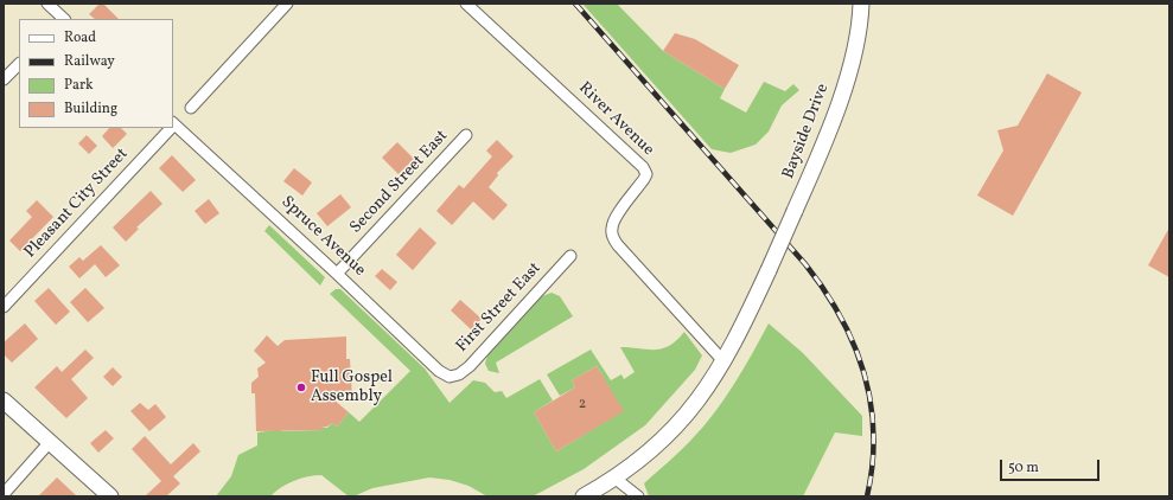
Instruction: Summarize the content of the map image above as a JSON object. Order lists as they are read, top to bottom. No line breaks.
{"streets":{"main road":["Bayside Drive"],"street":["River Avenue","Second Street East","Pleasant City Street","Spruce Avenue","First Street East"]},"crossings":[["River Avenue","Bayside Drive"],["Second Street East","Spruce Avenue"],["Spruce Avenue","First Street East"]],"places":["Full Gospel Assembly"],"house_numbers":["2"],"legend":["Road","Railway","Park","Building"],"scale_bar":"50 m"}
